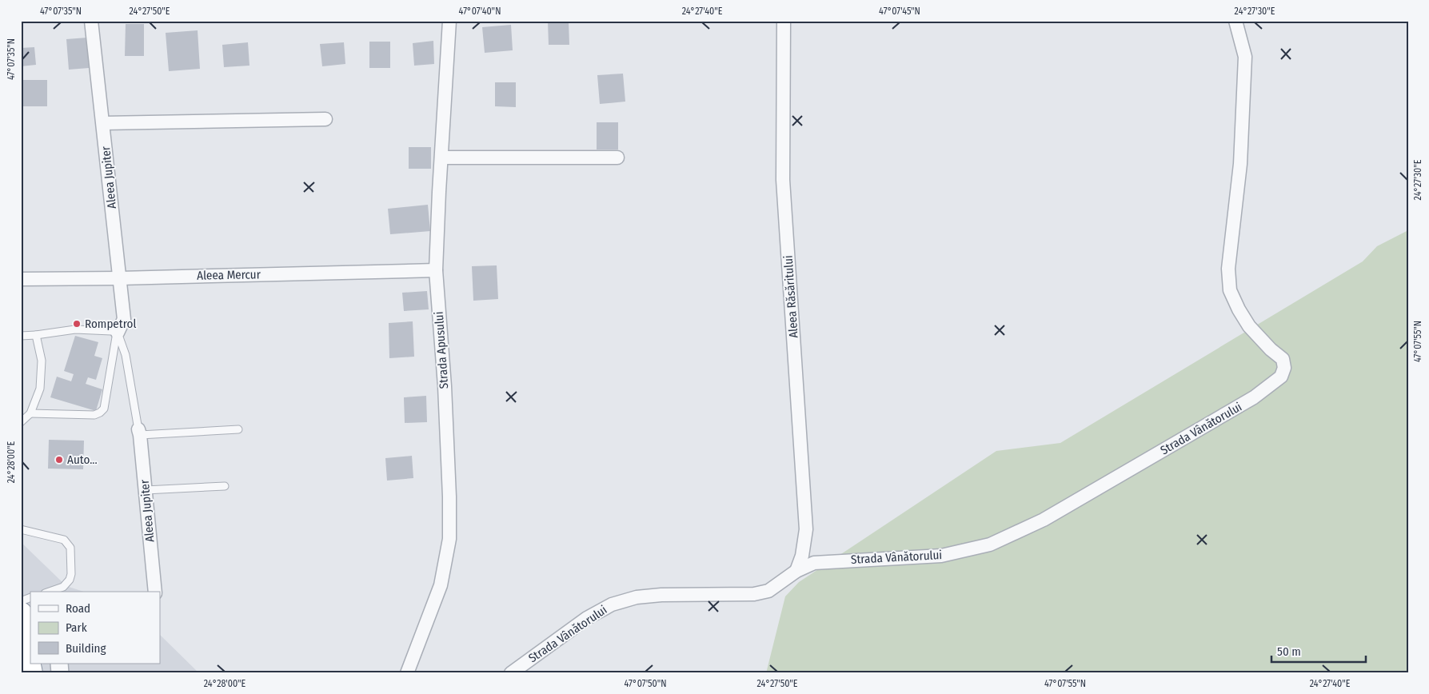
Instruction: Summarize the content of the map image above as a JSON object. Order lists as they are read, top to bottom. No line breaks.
{"streets":{"street":["Aleea Jupiter","Aleea Mercur","Aleea Răsăritului","Strada Apusului","Strada Vânătorului"]},"crossings":[["Aleea Jupiter","Aleea Mercur"],["Aleea Mercur","Strada Apusului"],["Aleea Răsăritului","Strada Vânătorului"]],"places":["Rompetrol","Auto..."],"legend":["Road","Park","Building"],"scale_bar":"50 m","coordinates":["47°07'35\"N","24°27'50\"E","47°07'40\"N","24°27'40\"E","47°07'45\"N","24°27'30\"E","47°07'55\"N","24°28'00\"E","47°07'50\"N"]}
